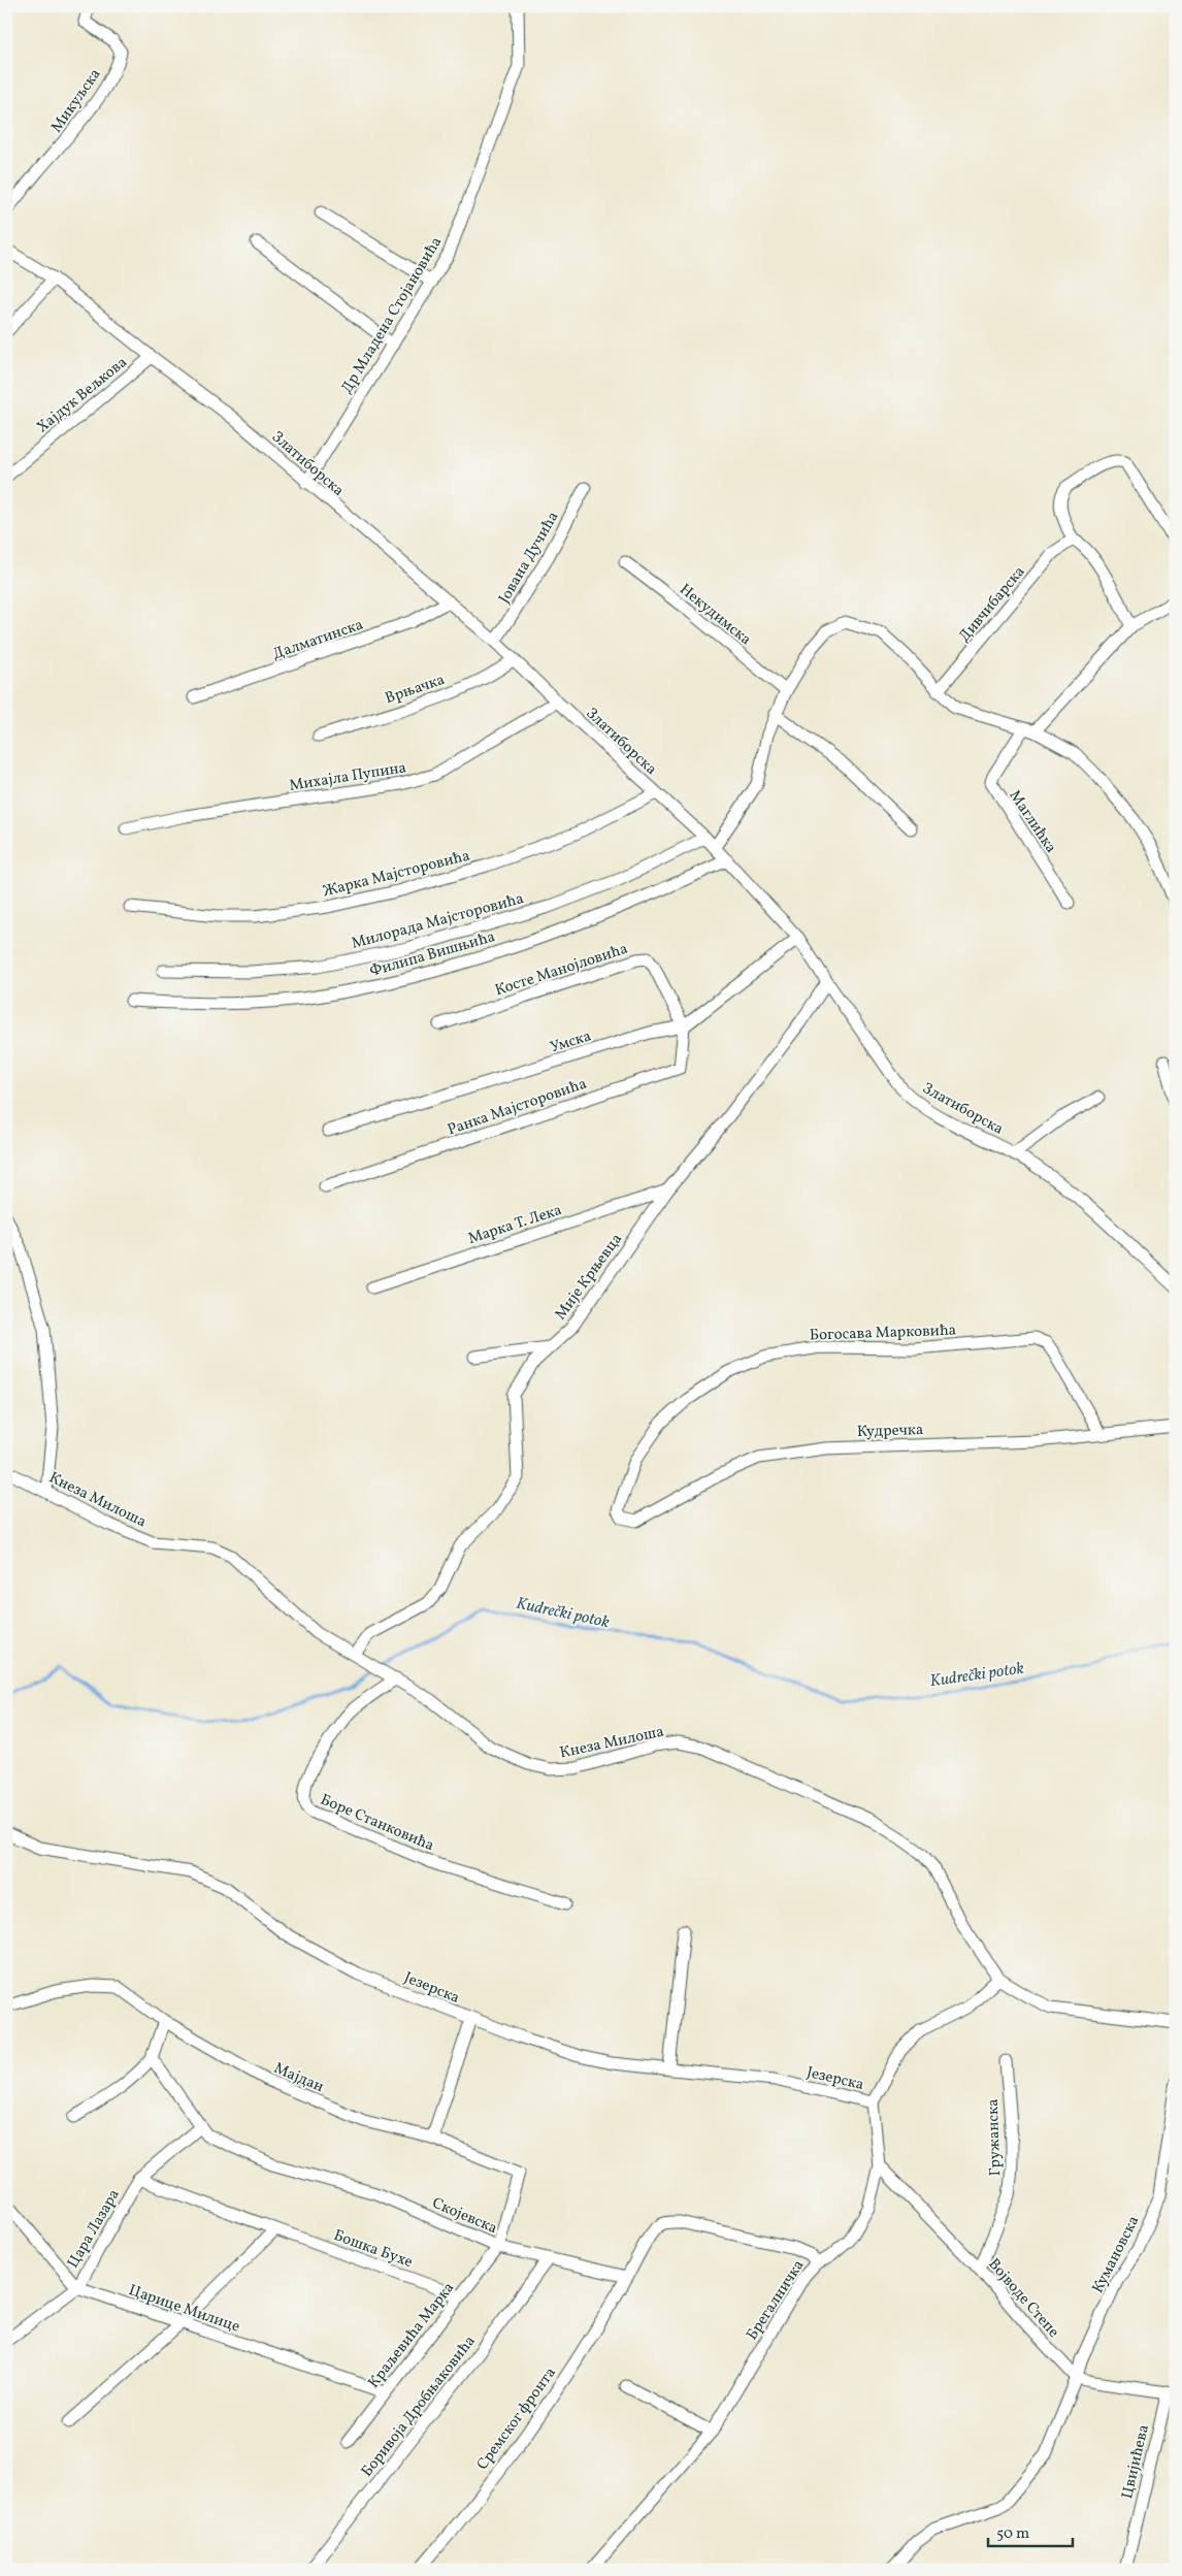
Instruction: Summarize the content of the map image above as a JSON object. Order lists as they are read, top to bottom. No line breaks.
{"streets":{"street":["Микуљска","Др Младена Стојановића","Хајдук Вељкова","Златиборска","Јована Дучића","Дивчибарска","Некудимска","Далматинска","Врњачка","Михајла Пупина","Маглићка","Жарка Мајсторовића","Милорада Мајсторовића","Филипа Вишњића","Косте Манојловића","Умска","Ранка Мајсторовића","Марка Т. Лека","Мије Крњевца","Богосава Марковића","Кудречка","Кнеза Милоша","Боре Станковића","Језерска","Мајдан","Гружанска","Скојевска","Цара Лазара","Бошка Бухе","Кумановска","Војводе Степе","Брегалничка","Царице Милице","Краљевића Марка","Боривоја Дробњаковића","Сремског фронта","Цвијићева"]},"crossings":[["Др Младена Стојановића","Златиборска"],["Хајдук Вељкова","Златиборска"],["Златиборска","Јована Дучића"],["Златиборска","Далматинска"],["Златиборска","Врњачка"],["Златиборска","Михајла Пупина"],["Златиборска","Жарка Мајсторовића"],["Златиборска","Милорада Мајсторовића"],["Златиборска","Филипа Вишњића"],["Златиборска","Умска"],["Златиборска","Мије Крњевца"],["Косте Манојловића","Умска"],["Косте Манојловића","Ранка Мајсторовића"],["Умска","Ранка Мајсторовића"],["Марка Т. Лека","Мије Крњевца"],["Мије Крњевца","Кнеза Милоша"],["Богосава Марковића","Кудречка"],["Кнеза Милоша","Боре Станковића"],["Језерска","Брегалничка"],["Мајдан","Скојевска"],["Мајдан","Краљевића Марка"],["Гружанска","Војводе Степе"],["Скојевска","Цара Лазара"],["Скојевска","Краљевића Марка"],["Скојевска","Боривоја Дробњаковића"],["Скојевска","Сремског фронта"],["Цара Лазара","Бошка Бухе"],["Цара Лазара","Царице Милице"],["Бошка Бухе","Краљевића Марка"],["Кумановска","Војводе Степе"],["Војводе Степе","Брегалничка"],["Царице Милице","Краљевића Марка"]],"water":["Kudrečki potok"],"scale_bar":"50 m"}
